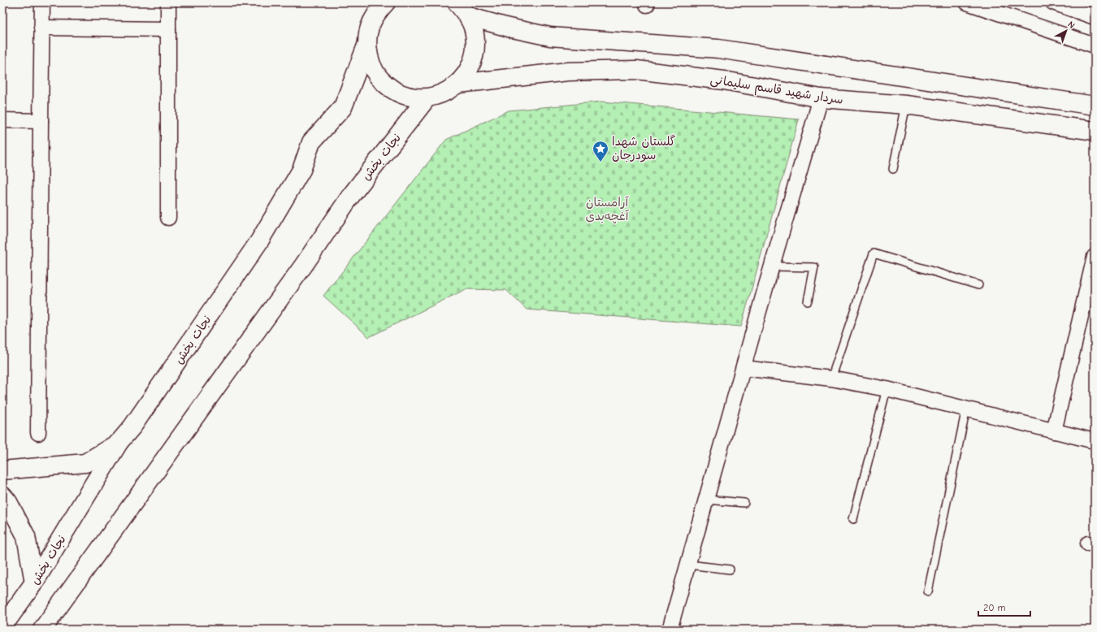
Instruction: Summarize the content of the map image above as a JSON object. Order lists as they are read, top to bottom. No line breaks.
{"streets":{"main road":["سردار شهید قاسم سلیمانی","نجات بخش"]},"parks":["آرامستان آغچه‌بدی"],"places":{"place":["گلستان شهدا سودرجان"]},"scale_bar":"20 m","north":"top right"}
